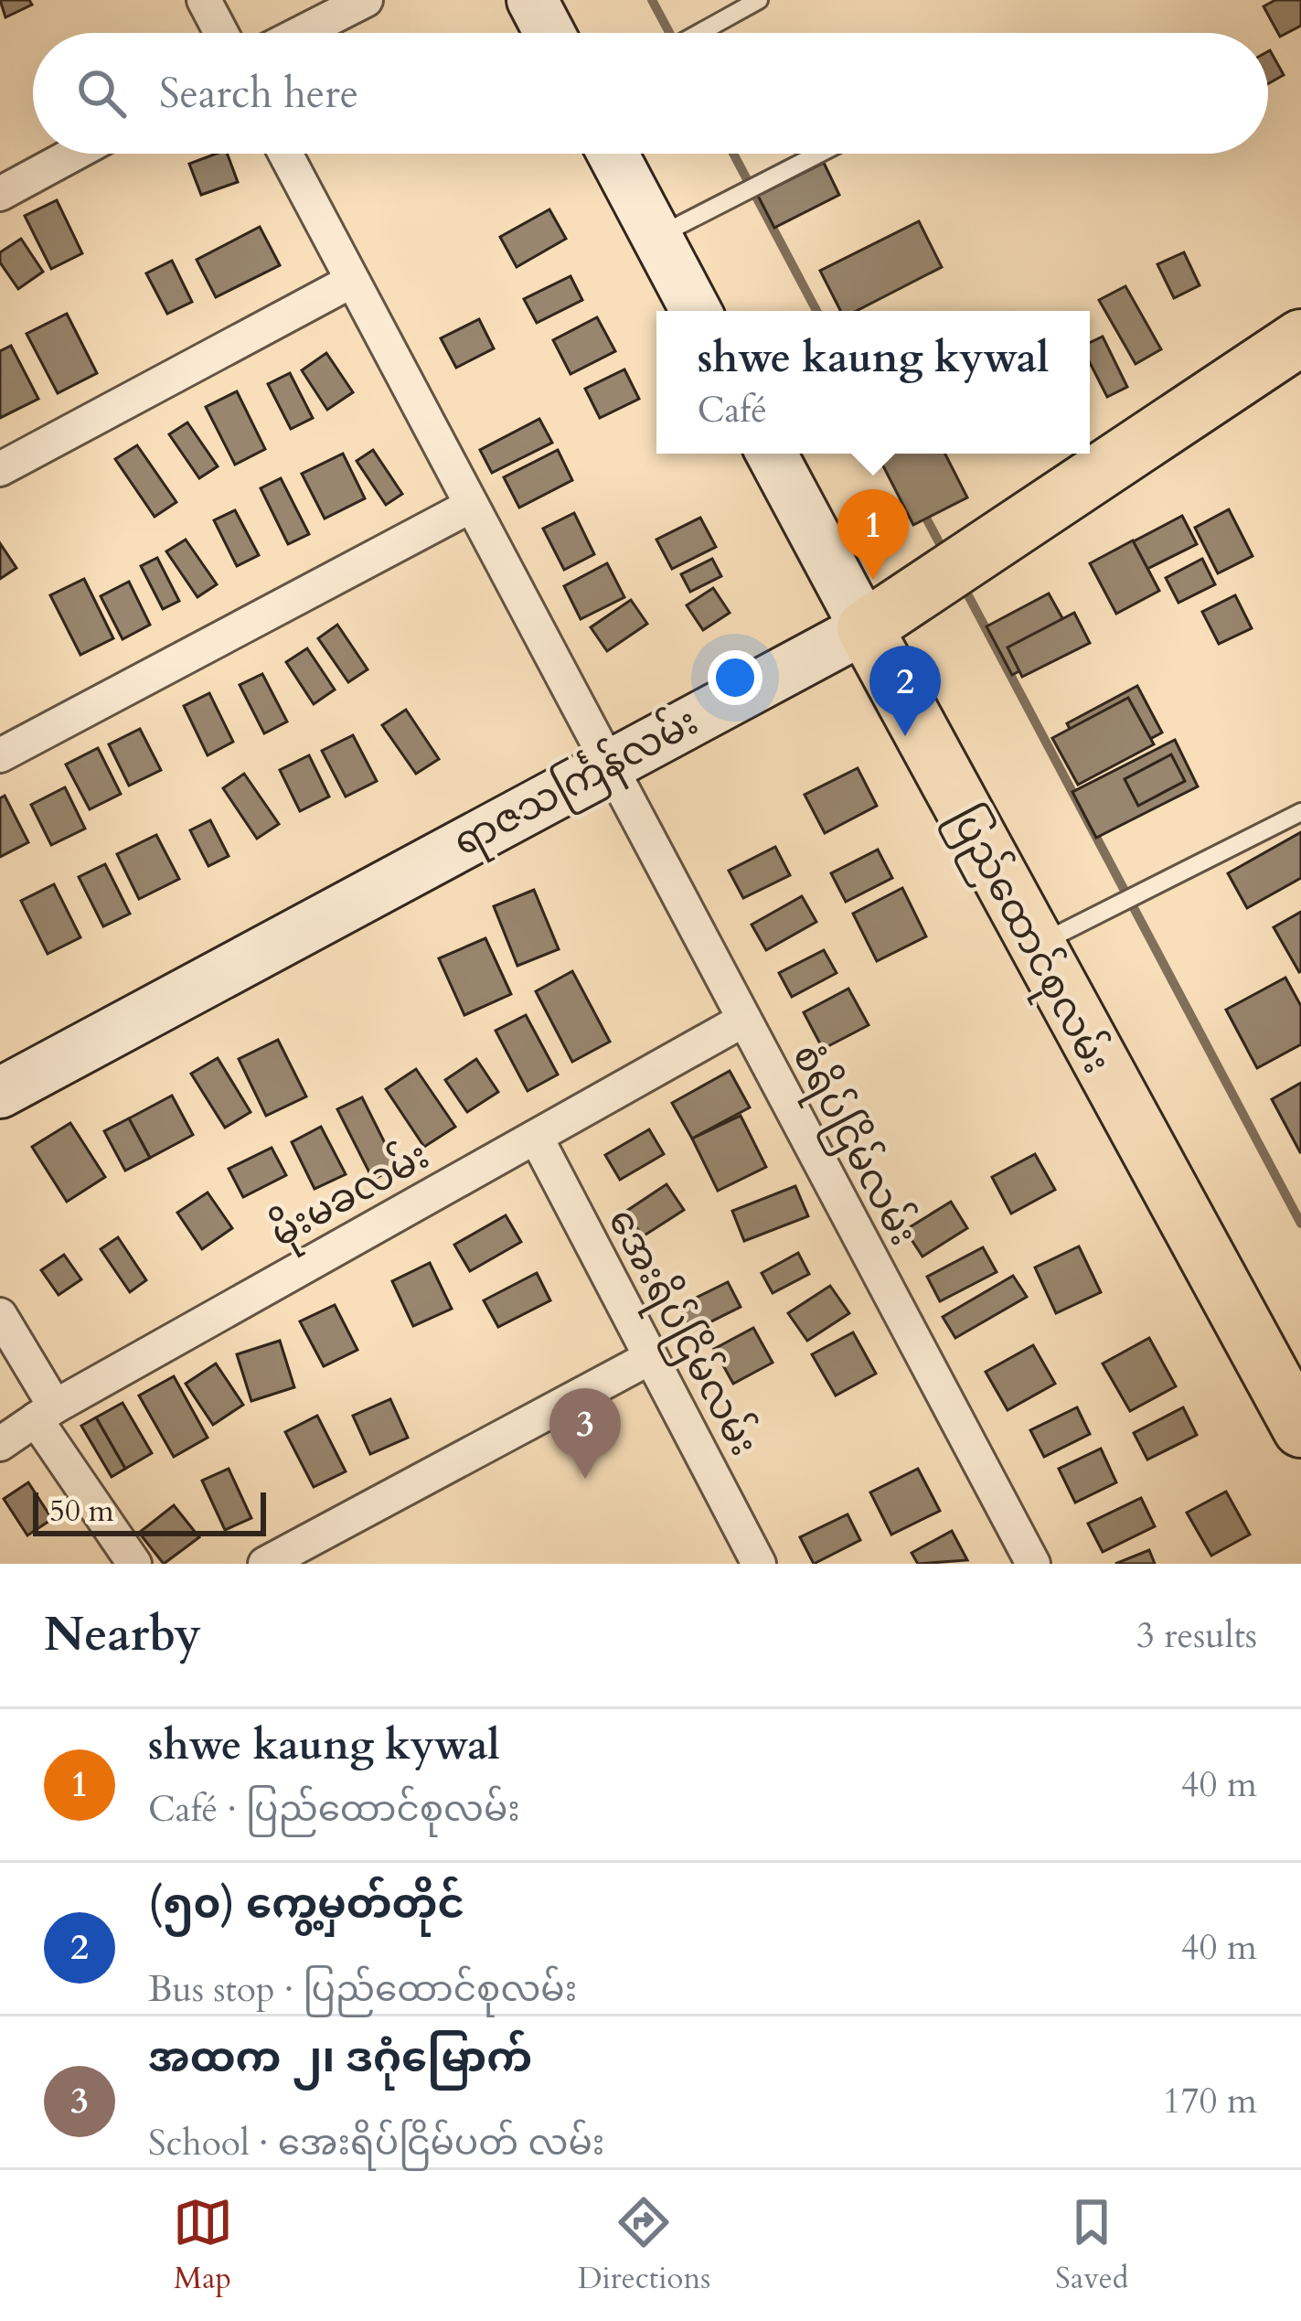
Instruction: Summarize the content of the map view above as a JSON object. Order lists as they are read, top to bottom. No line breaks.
{"streets":{"main road":["ရာဇသင်္ကြန်လမ်း","ပြည်ထောင်စုလမ်း"],"street":["စံရိပ်ငြိမ်လမ်း","မိုးမခလမ်း","အေးရိပ်ငြိမ်လမ်း"]},"crossings":[["ရာဇသင်္ကြန်လမ်း","ပြည်ထောင်စုလမ်း"],["ရာဇသင်္ကြန်လမ်း","စံရိပ်ငြိမ်လမ်း"],["စံရိပ်ငြိမ်လမ်း","မိုးမခလမ်း"],["မိုးမခလမ်း","အေးရိပ်ငြိမ်လမ်း"]],"scale_bar":"50 m","page":{"search":"Search here","popup":["shwe kaung kywal","Café"],"pins":["1","2","3"],"scale":"50 m","heading":["Nearby","3 results"],"list":[{"mark":"1","name":"shwe kaung kywal","note":"Café · ပြည်ထောင်စုလမ်း","value":"40 m"},{"mark":"2","name":"(၅၀) ကွေ့မှတ်တိုင်","note":"Bus stop · ပြည်ထောင်စုလမ်း","value":"40 m"},{"mark":"3","name":"အထက ၂၊ ဒဂုံမြောက်","note":"School · အေးရိပ်ငြိမ်ပတ် လမ်း","value":"170 m"}],"nav":["Map","Directions","Saved"]}}
